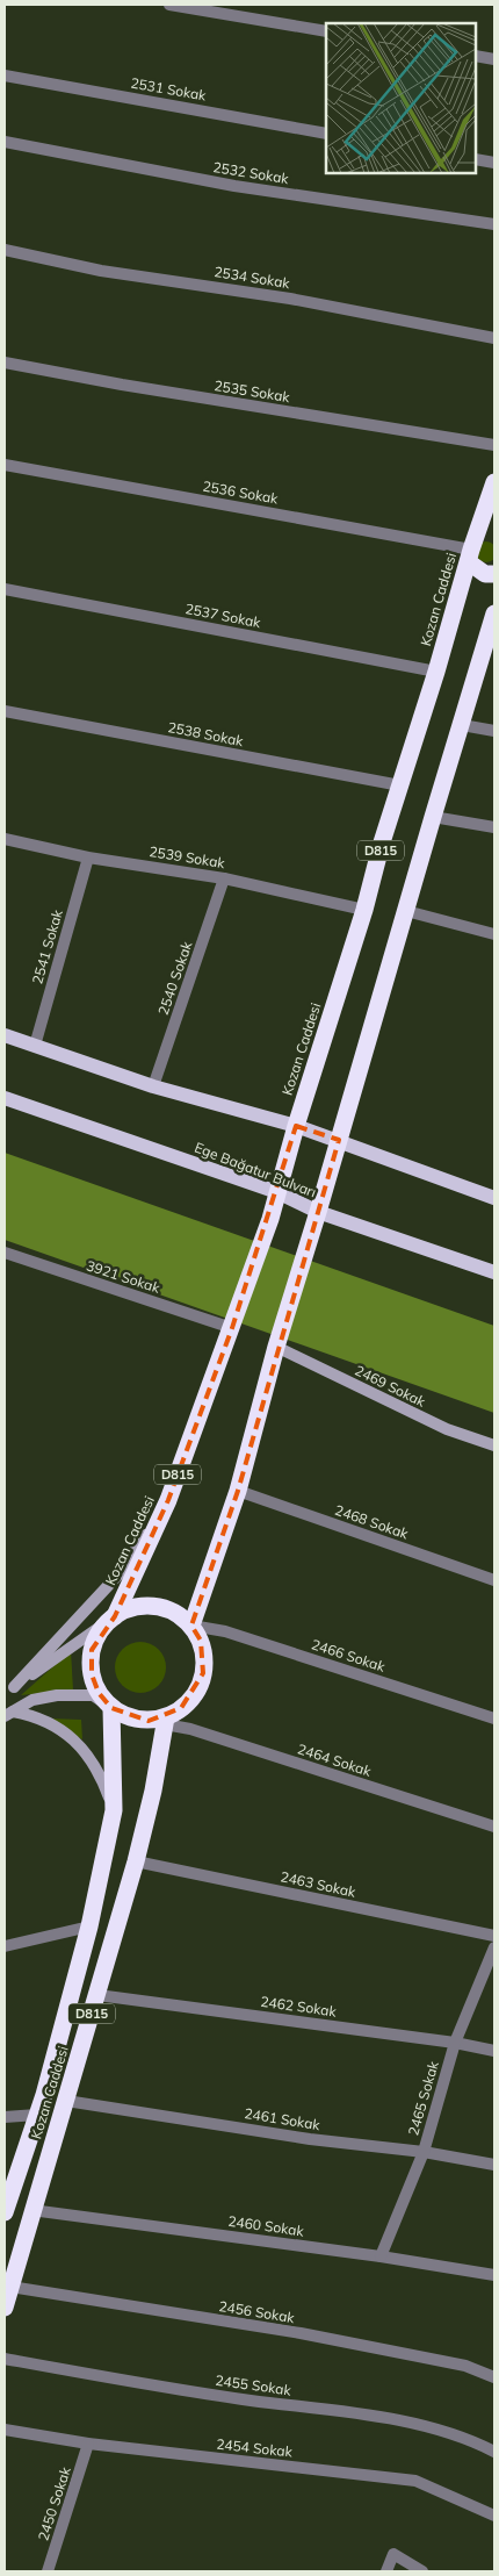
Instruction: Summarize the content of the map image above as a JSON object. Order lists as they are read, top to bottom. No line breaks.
{"streets":{"highway":["Kozan Caddesi","D815"],"main road":["Ege Bağatur Bulvarı","2469 Sokak"],"street":["2531 Sokak","2532 Sokak","2534 Sokak","2535 Sokak","2536 Sokak","2537 Sokak","2538 Sokak","2539 Sokak","2541 Sokak","2540 Sokak","3921 Sokak","2468 Sokak","2466 Sokak","2464 Sokak","2463 Sokak","2462 Sokak","2465 Sokak","2461 Sokak","2460 Sokak","2456 Sokak","2455 Sokak","2454 Sokak","2450 Sokak"]},"crossings":[["2536 Sokak","Kozan Caddesi"],["Kozan Caddesi","2537 Sokak"],["Kozan Caddesi","2538 Sokak"],["Kozan Caddesi","D815"],["Kozan Caddesi","2539 Sokak"],["Kozan Caddesi","Ege Bağatur Bulvarı"],["Kozan Caddesi","3921 Sokak"],["Kozan Caddesi","2466 Sokak"],["Kozan Caddesi","2464 Sokak"],["Kozan Caddesi","2463 Sokak"],["Kozan Caddesi","2462 Sokak"],["Kozan Caddesi","2461 Sokak"],["Kozan Caddesi","2460 Sokak"],["Kozan Caddesi","2456 Sokak"],["D815","Ege Bağatur Bulvarı"],["D815","2469 Sokak"],["D815","2468 Sokak"],["D815","2466 Sokak"],["D815","2464 Sokak"],["2539 Sokak","2541 Sokak"],["2539 Sokak","2540 Sokak"],["2466 Sokak","2464 Sokak"],["2462 Sokak","2465 Sokak"],["2465 Sokak","2461 Sokak"],["2465 Sokak","2460 Sokak"],["2454 Sokak","2450 Sokak"]]}
